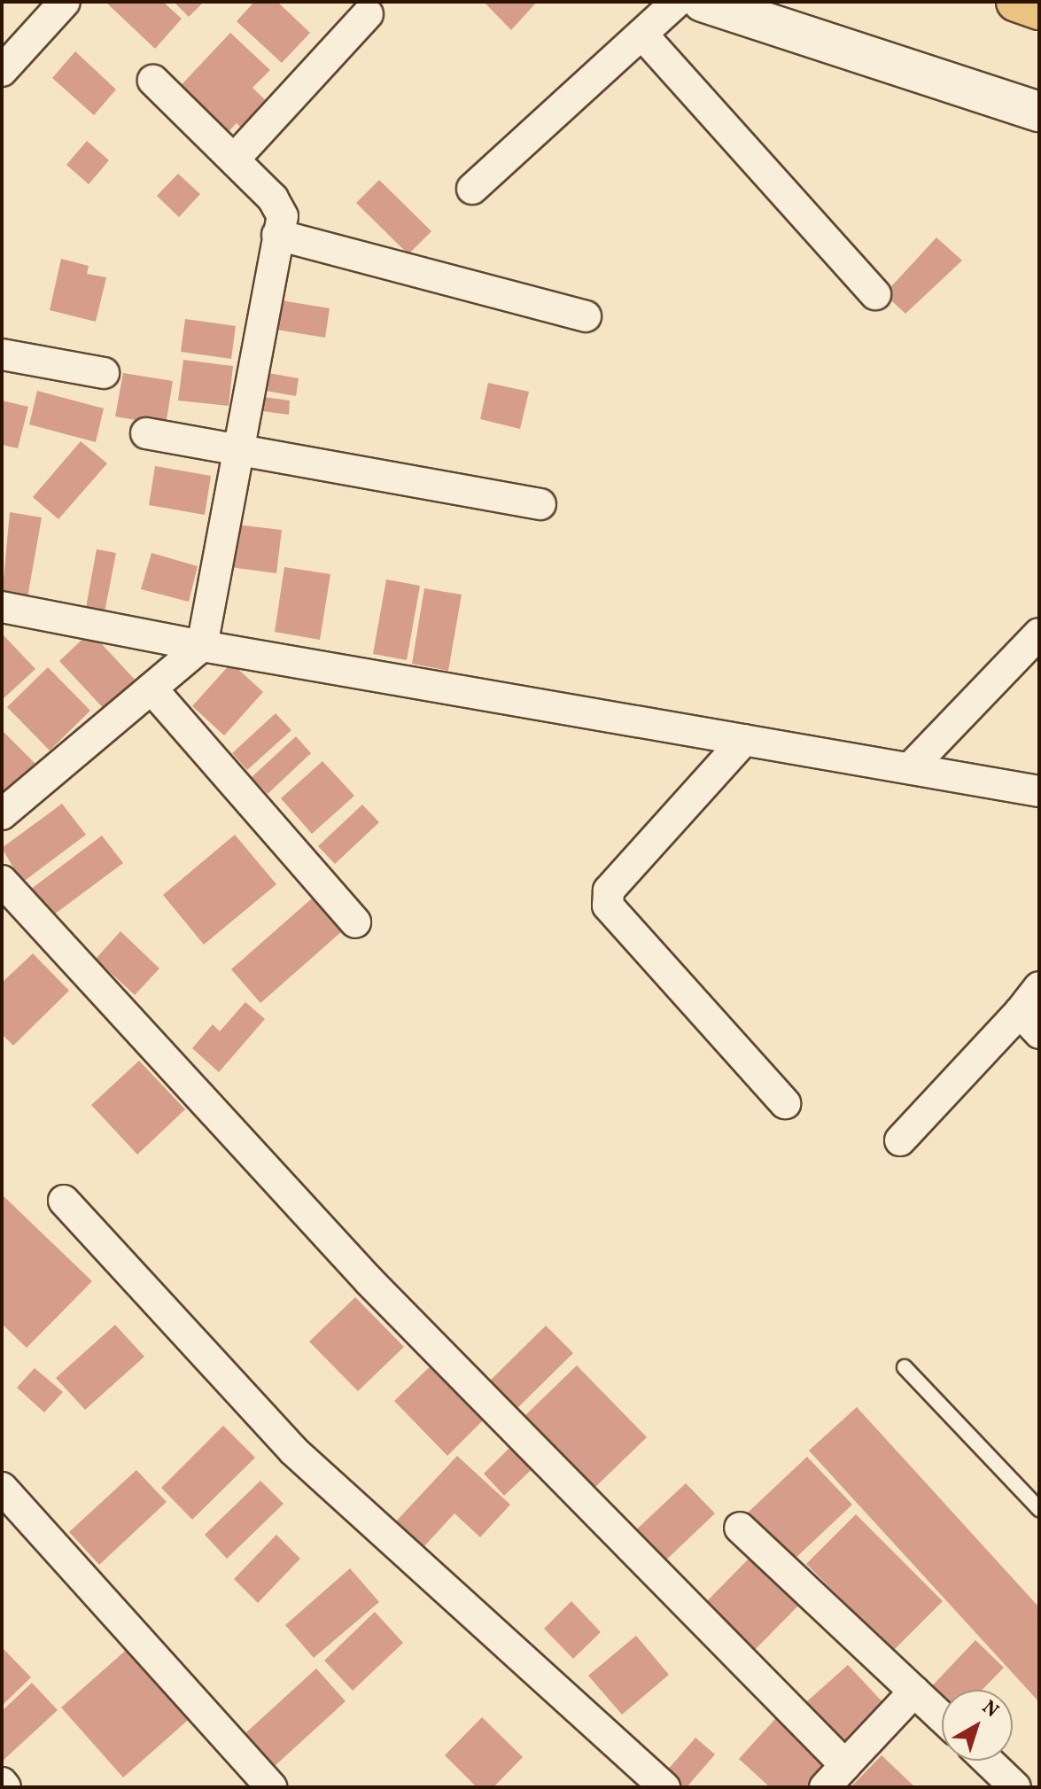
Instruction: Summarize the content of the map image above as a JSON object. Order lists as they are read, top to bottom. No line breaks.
{"north":"top right"}
